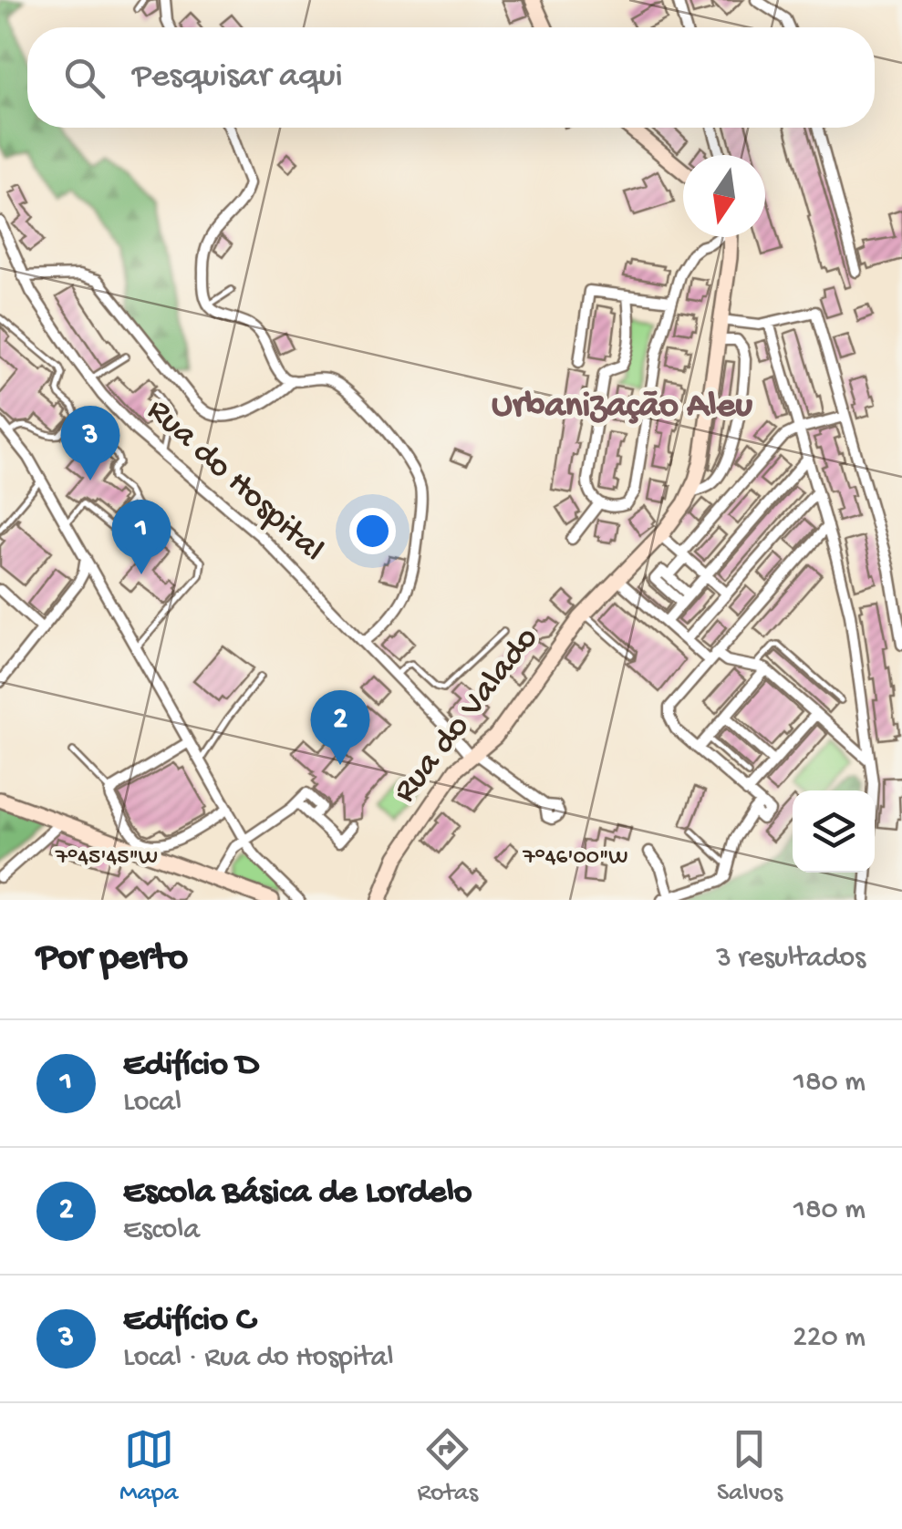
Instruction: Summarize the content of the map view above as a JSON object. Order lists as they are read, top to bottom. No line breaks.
{"streets":{"street":["Rua do Hospital","Rua do Valado"]},"crossings":[["Rua do Hospital","Rua do Valado"]],"districts":["Urbanização Aleu"],"north":"bottom","page":{"search":"Pesquisar aqui","pins":["3","1","2"],"heading":["Por perto","3 resultados"],"list":[{"mark":"1","name":"Edifício D","note":"Local","value":"180 m"},{"mark":"2","name":"Escola Básica de Lordelo","note":"Escola","value":"180 m"},{"mark":"3","name":"Edifício C","note":"Local · Rua do Hospital","value":"220 m"}],"nav":["Mapa","Rotas","Salvos"]},"coordinates":["7°45'45\"W","7°46'00\"W"]}
